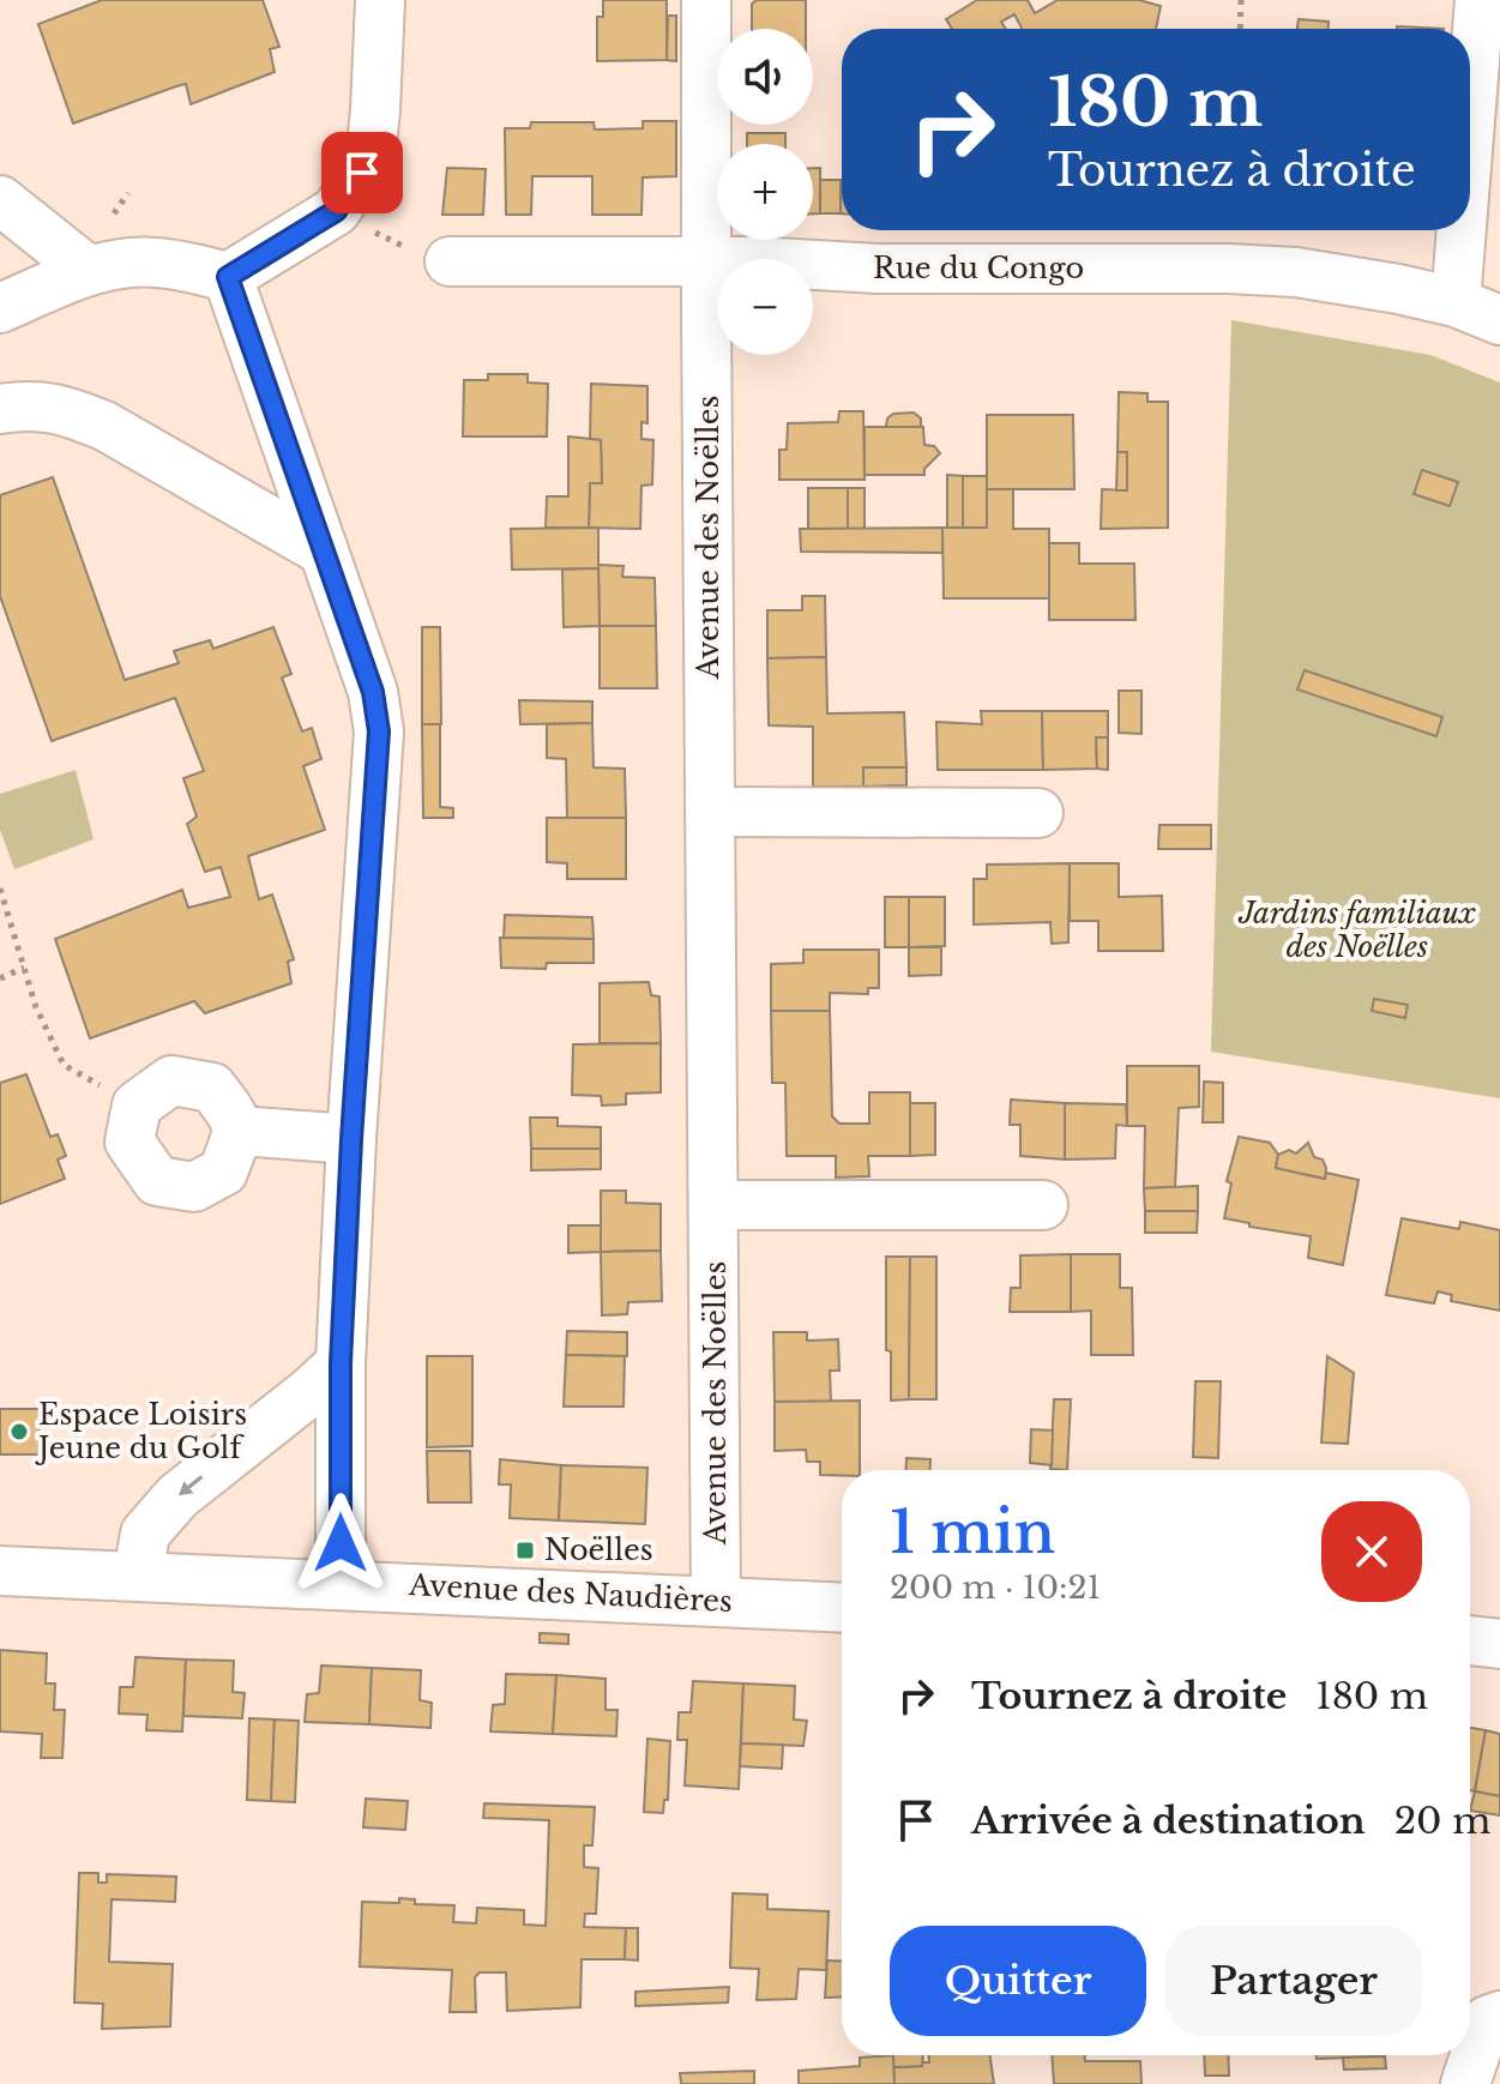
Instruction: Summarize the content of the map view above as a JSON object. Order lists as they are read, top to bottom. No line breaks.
{"streets":{"street":["Rue du Congo","Avenue des Noëlles","Avenue des Naudières"]},"crossings":[["Rue du Congo","Avenue des Noëlles"],["Avenue des Noëlles","Avenue des Naudières"]],"parks":["Jardins familiaux des Noëlles"],"places":{"other":["Espace Loisirs Jeune du Golf"],"transit":["Noëlles"]},"page":{"map_buttons":["+","−"],"turn":["180 m","Tournez à droite"],"heading":["1 min","200 m · 10:21"],"list":[{"name":"Tournez à droite","value":"180 m"},{"name":"Arrivée à destination","value":"20 m"}],"buttons":["Quitter","Partager"]}}
